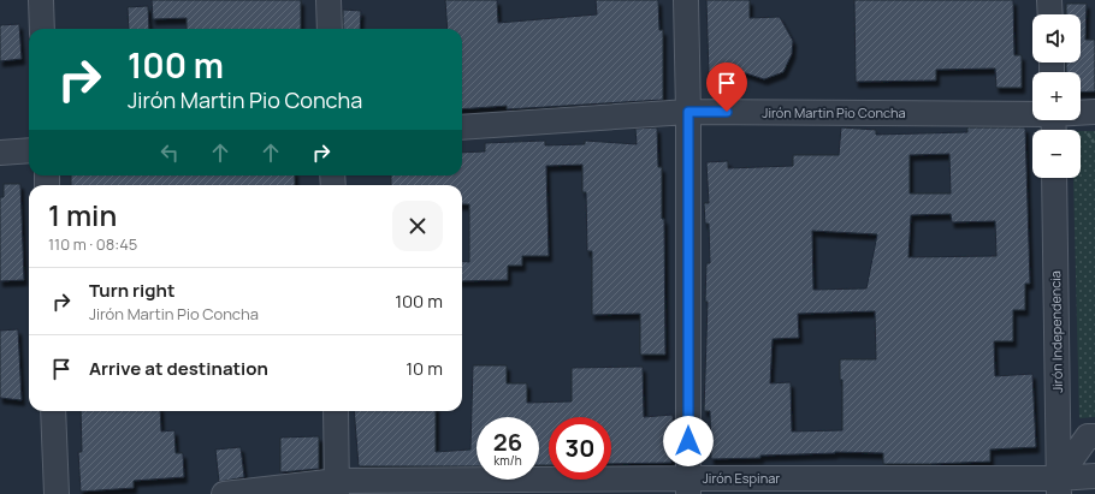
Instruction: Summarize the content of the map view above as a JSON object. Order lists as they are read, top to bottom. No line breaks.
{"streets":{"street":["Jirón Martin Pio Concha","Jirón Independencia","Jirón Espinar"]},"crossings":[["Jirón Independencia","Jirón Espinar"]],"page":{"map_buttons":["+","−"],"turn":["100 m","Jirón Martin Pio Concha"],"heading":["1 min","110 m · 08:45"],"list":[{"name":"Turn right","note":"Jirón Martin Pio Concha","value":"100 m"},{"name":"Arrive at destination","value":"10 m"}],"speed":"26 km/h","limit":"30"}}
